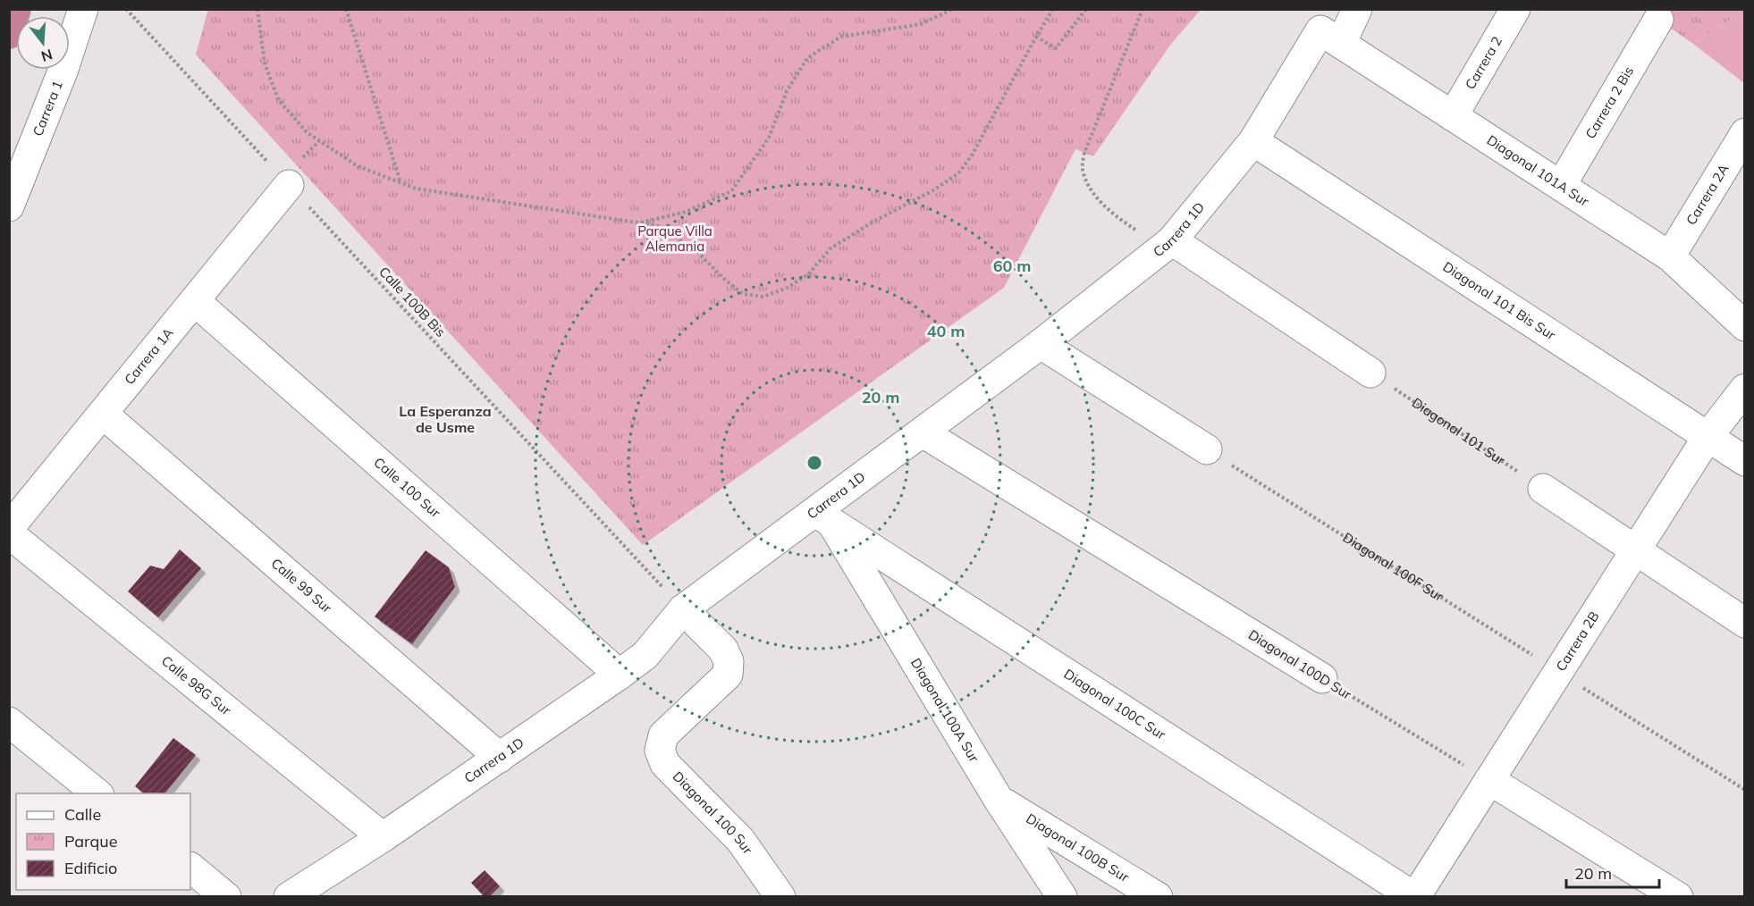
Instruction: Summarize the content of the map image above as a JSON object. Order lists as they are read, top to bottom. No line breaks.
{"streets":{"street":["Carrera 2","Carrera 2 Bis","Carrera 1","Diagonal 101A Sur","Carrera 2A","Carrera 1D","Diagonal 101 Bis Sur","Carrera 1A","Calle 100 Sur","Calle 99 Sur","Carrera 2B","Diagonal 100D Sur","Calle 98G Sur","Diagonal 100C Sur","Diagonal 100A Sur","Diagonal 100 Sur","Diagonal 100B Sur"],"path":["Calle 100B Bis","Diagonal 101 Sur","Diagonal 100F Sur"]},"crossings":[["Carrera 2","Diagonal 101A Sur"],["Carrera 2 Bis","Diagonal 101A Sur"],["Diagonal 101A Sur","Carrera 2A"],["Diagonal 101A Sur","Carrera 1D"],["Carrera 1D","Diagonal 101 Bis Sur"],["Carrera 1D","Calle 100B Bis"],["Carrera 1D","Calle 100 Sur"],["Carrera 1D","Calle 99 Sur"],["Carrera 1D","Diagonal 100D Sur"],["Carrera 1D","Calle 98G Sur"],["Carrera 1D","Diagonal 100C Sur"],["Carrera 1D","Diagonal 100A Sur"],["Carrera 1D","Diagonal 100 Sur"],["Diagonal 101 Bis Sur","Carrera 2B"],["Calle 100B Bis","Carrera 1A"],["Calle 100B Bis","Diagonal 100 Sur"],["Carrera 1A","Calle 100 Sur"],["Carrera 1A","Calle 99 Sur"],["Diagonal 100F Sur","Carrera 2B"],["Carrera 2B","Diagonal 100D Sur"],["Carrera 2B","Diagonal 100C Sur"],["Diagonal 100C Sur","Diagonal 100A Sur"],["Diagonal 100A Sur","Diagonal 100B Sur"]],"districts":["La Esperanza de Usme"],"parks":["Parque Villa Alemania"],"legend":["Calle","Parque","Edificio"],"scale_bar":"20 m","north":"bottom","rings":["60 m","40 m","20 m"]}
